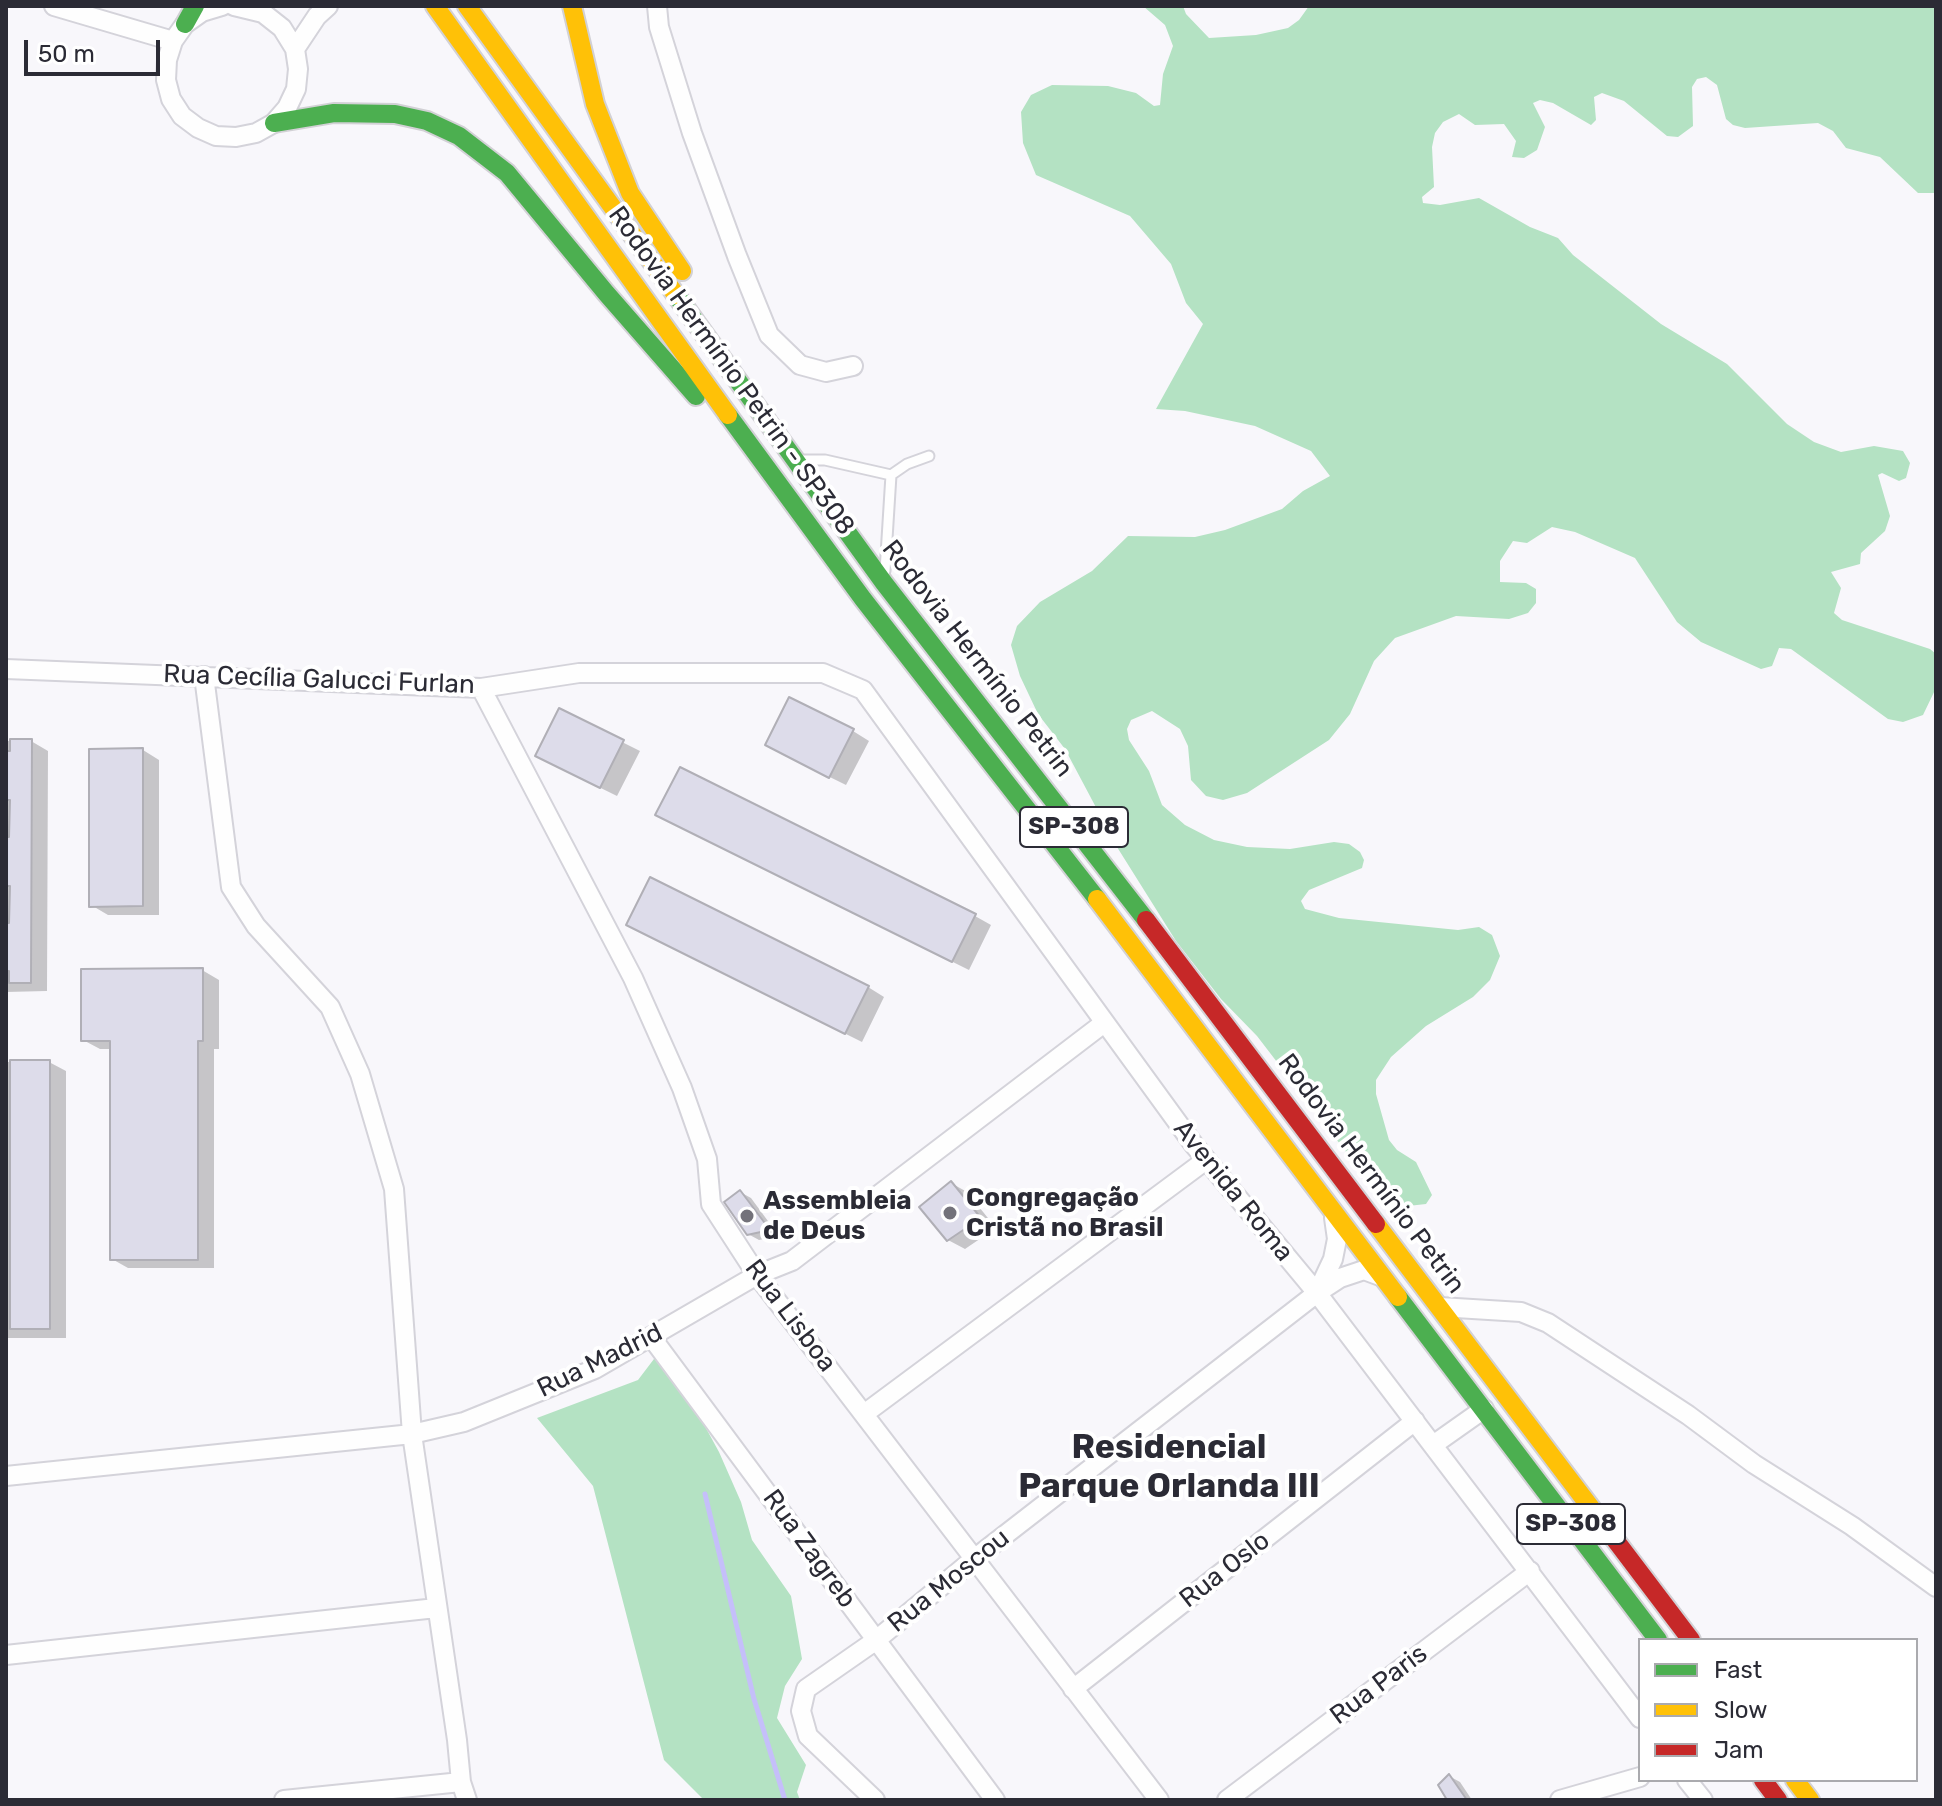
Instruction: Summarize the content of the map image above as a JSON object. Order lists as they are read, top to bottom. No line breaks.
{"streets":{"main road":["Rodovia Hermínio Petrin - SP308","Rodovia Hermínio Petrin","SP-308"],"street":["Rua Cecília Galucci Furlan","Avenida Roma","Rua Lisboa","Rua Madrid","Rua Zagreb","Rua Oslo","Rua Moscou","Rua Paris"]},"crossings":[["Rodovia Hermínio Petrin - SP308","Rua Moscou"],["Rua Cecília Galucci Furlan","Avenida Roma"],["Rua Cecília Galucci Furlan","Rua Lisboa"],["Avenida Roma","Rua Madrid"],["Avenida Roma","Rua Oslo"],["Avenida Roma","Rua Moscou"],["Avenida Roma","Rua Paris"],["Rua Lisboa","Rua Madrid"],["Rua Lisboa","Rua Oslo"],["Rua Lisboa","Rua Moscou"],["Rua Madrid","Rua Zagreb"],["Rua Zagreb","Rua Moscou"]],"districts":["Residencial Parque Orlanda III"],"places":["Congregação Cristã no Brasil","Assembleia de Deus"],"legend":["Fast","Slow","Jam"],"scale_bar":"50 m"}
